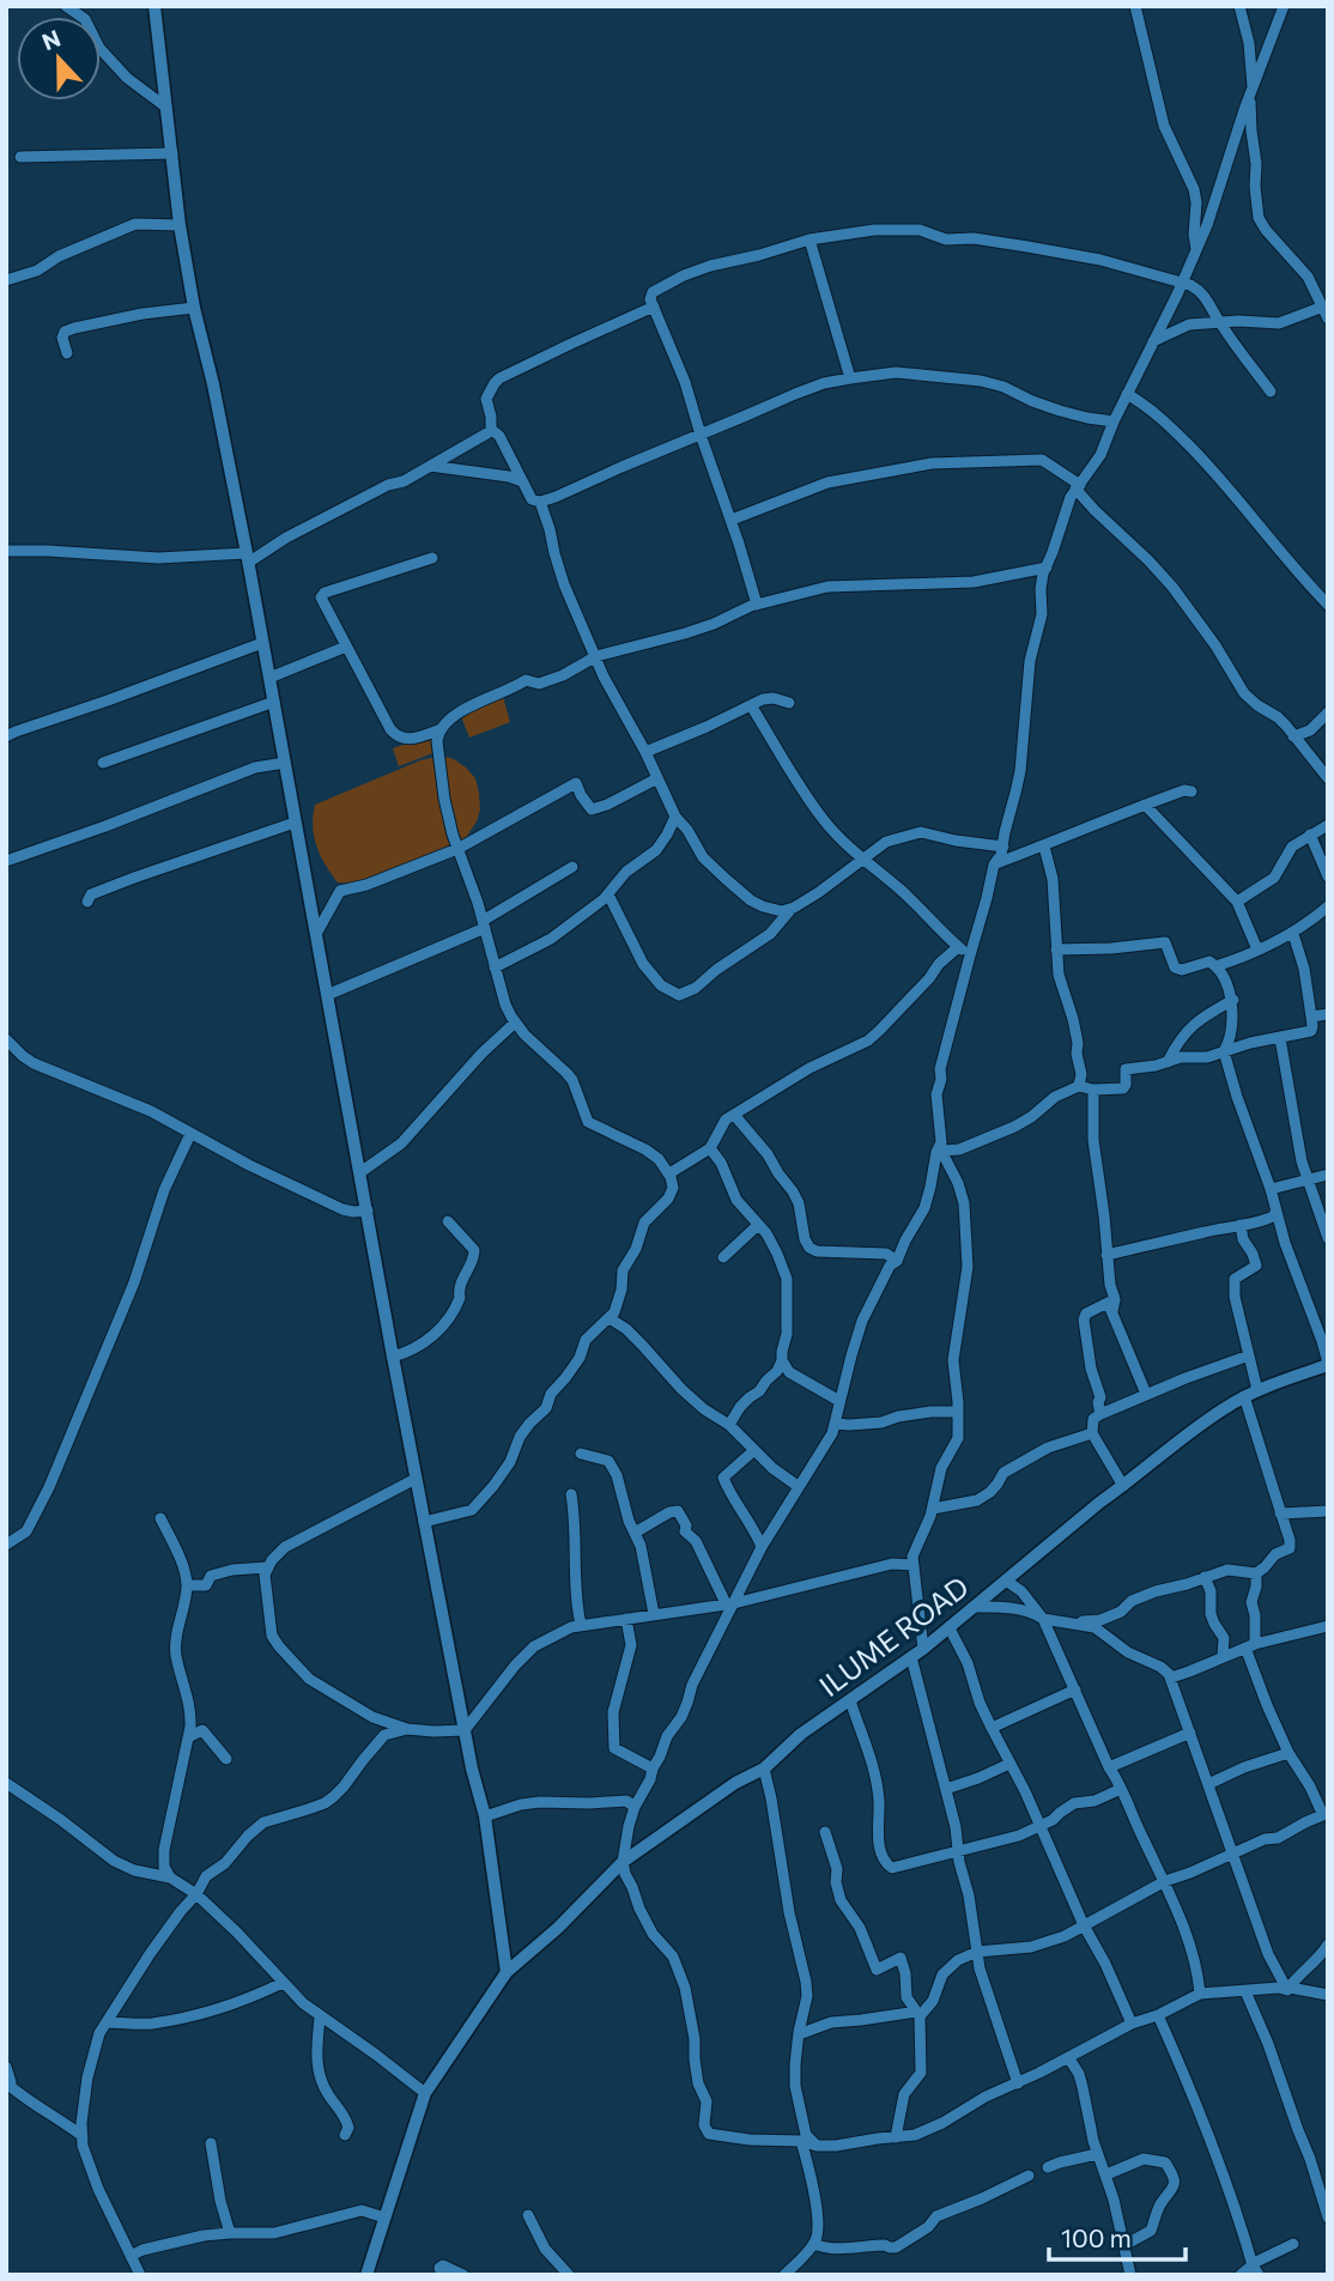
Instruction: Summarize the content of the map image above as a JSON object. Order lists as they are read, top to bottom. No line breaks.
{"streets":{"street":["ILUME ROAD"]},"scale_bar":"100 m","north":"top"}
